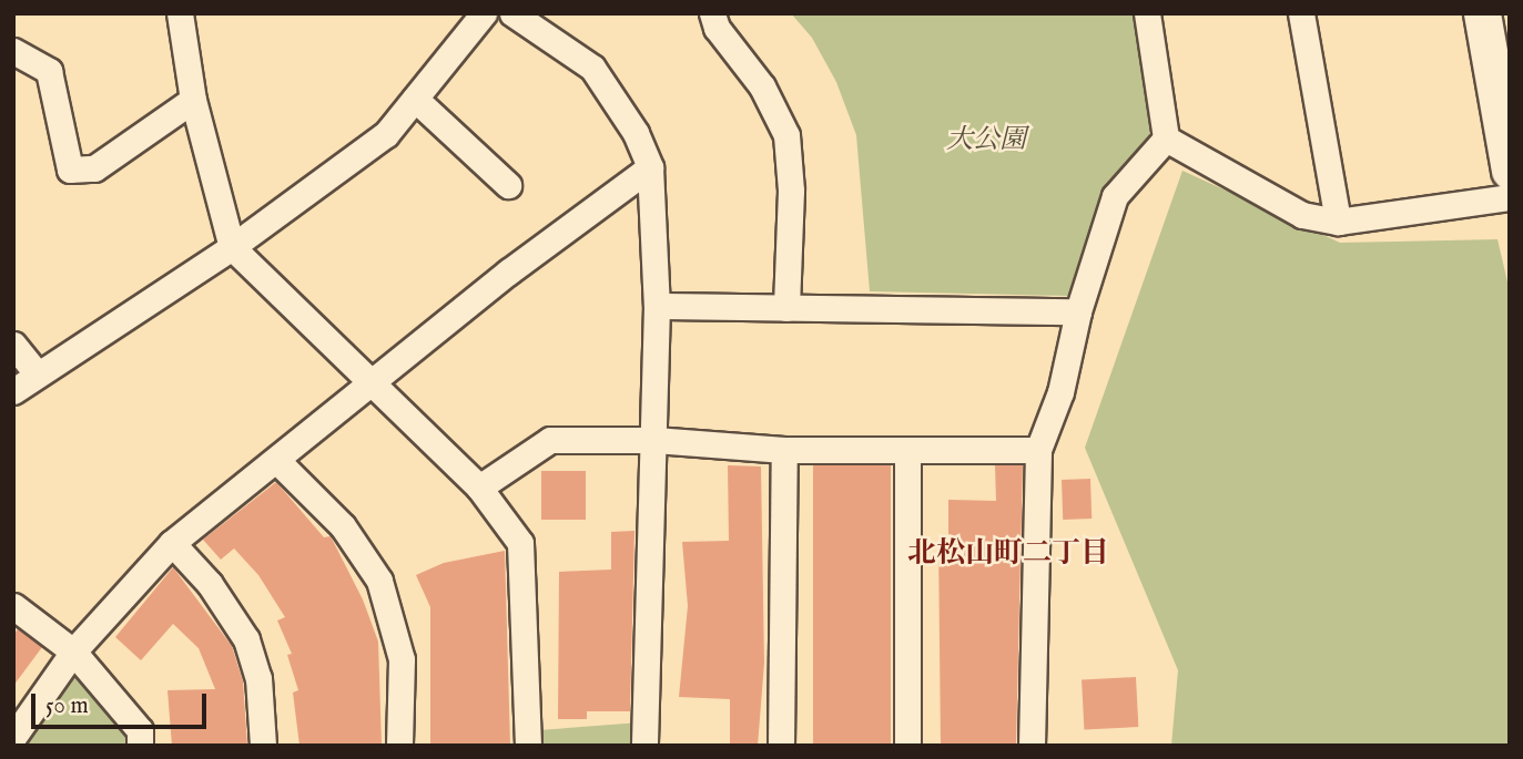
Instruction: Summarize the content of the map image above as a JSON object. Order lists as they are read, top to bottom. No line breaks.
{"districts":["北松山町二丁目"],"parks":["大公園"],"scale_bar":"50 m"}
